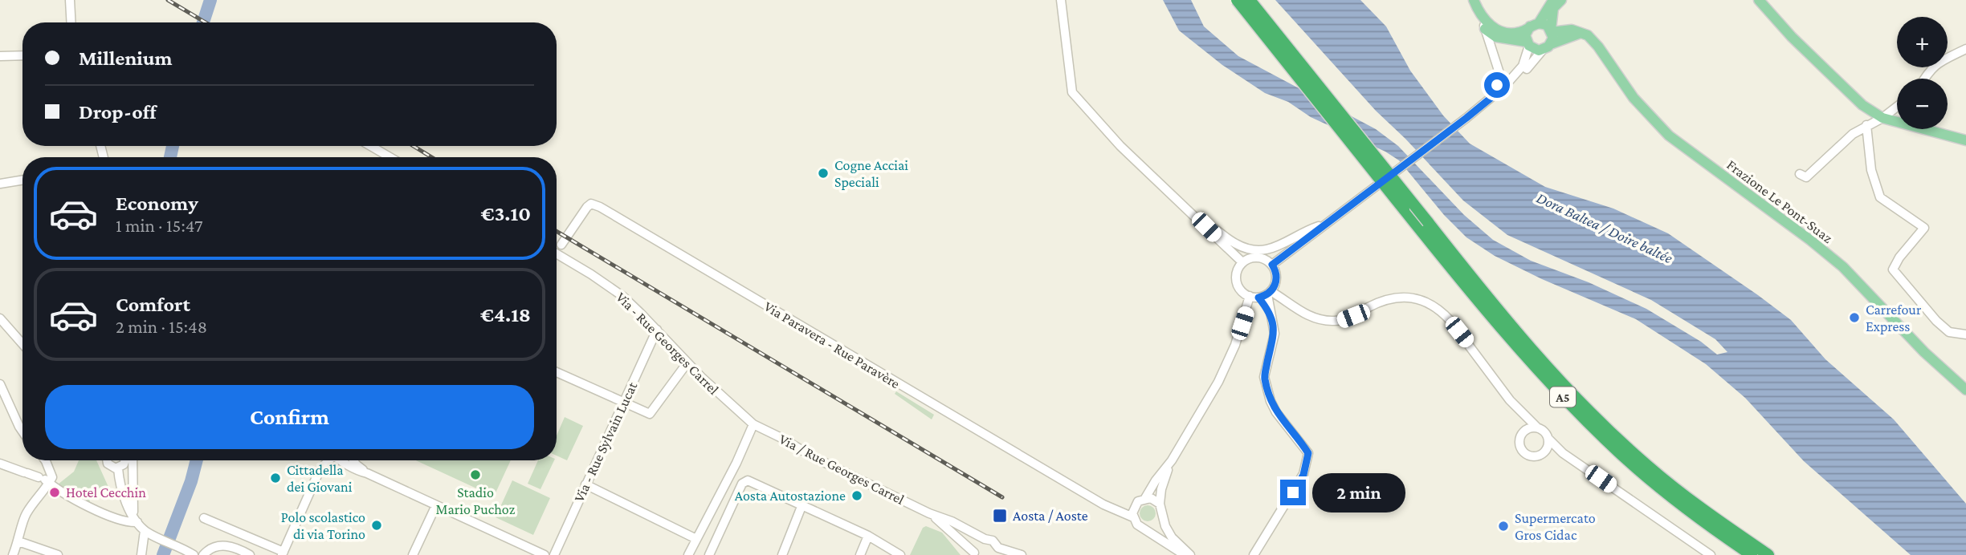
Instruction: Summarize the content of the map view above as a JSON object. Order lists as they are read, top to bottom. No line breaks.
{"streets":{"highway":["A5"],"main road":["Frazione Le Pont-Suaz"],"street":["Via - Rue Georges Carrel","Via Paravera - Rue Paravère","Via - Rue Sylvain Lucat","Via / Rue Georges Carrel"]},"crossings":[["Via - Rue Georges Carrel","Via - Rue Sylvain Lucat"],["Via - Rue Georges Carrel","Via / Rue Georges Carrel"]],"water":["Dora Baltea / Doire baltée"],"places":{"other":["Cogne Acciai Speciali","Carrefour Express","Stadio Mario Puchoz","Cittadella dei Giovani","Hotel Cecchin","Aosta Autostazione","Polo scolastico di via Torino","Supermercato Gros Cidac"],"transit":["Aosta / Aoste"]},"page":{"map_buttons":["+","−"],"banner":["Millenium","Drop-off"],"list":[{"name":"Economy","note":"1 min · 15:47","value":"€3.10"},{"name":"Comfort","note":"2 min · 15:48","value":"€4.18"}],"buttons":"Confirm","bubble":"2 min"}}
